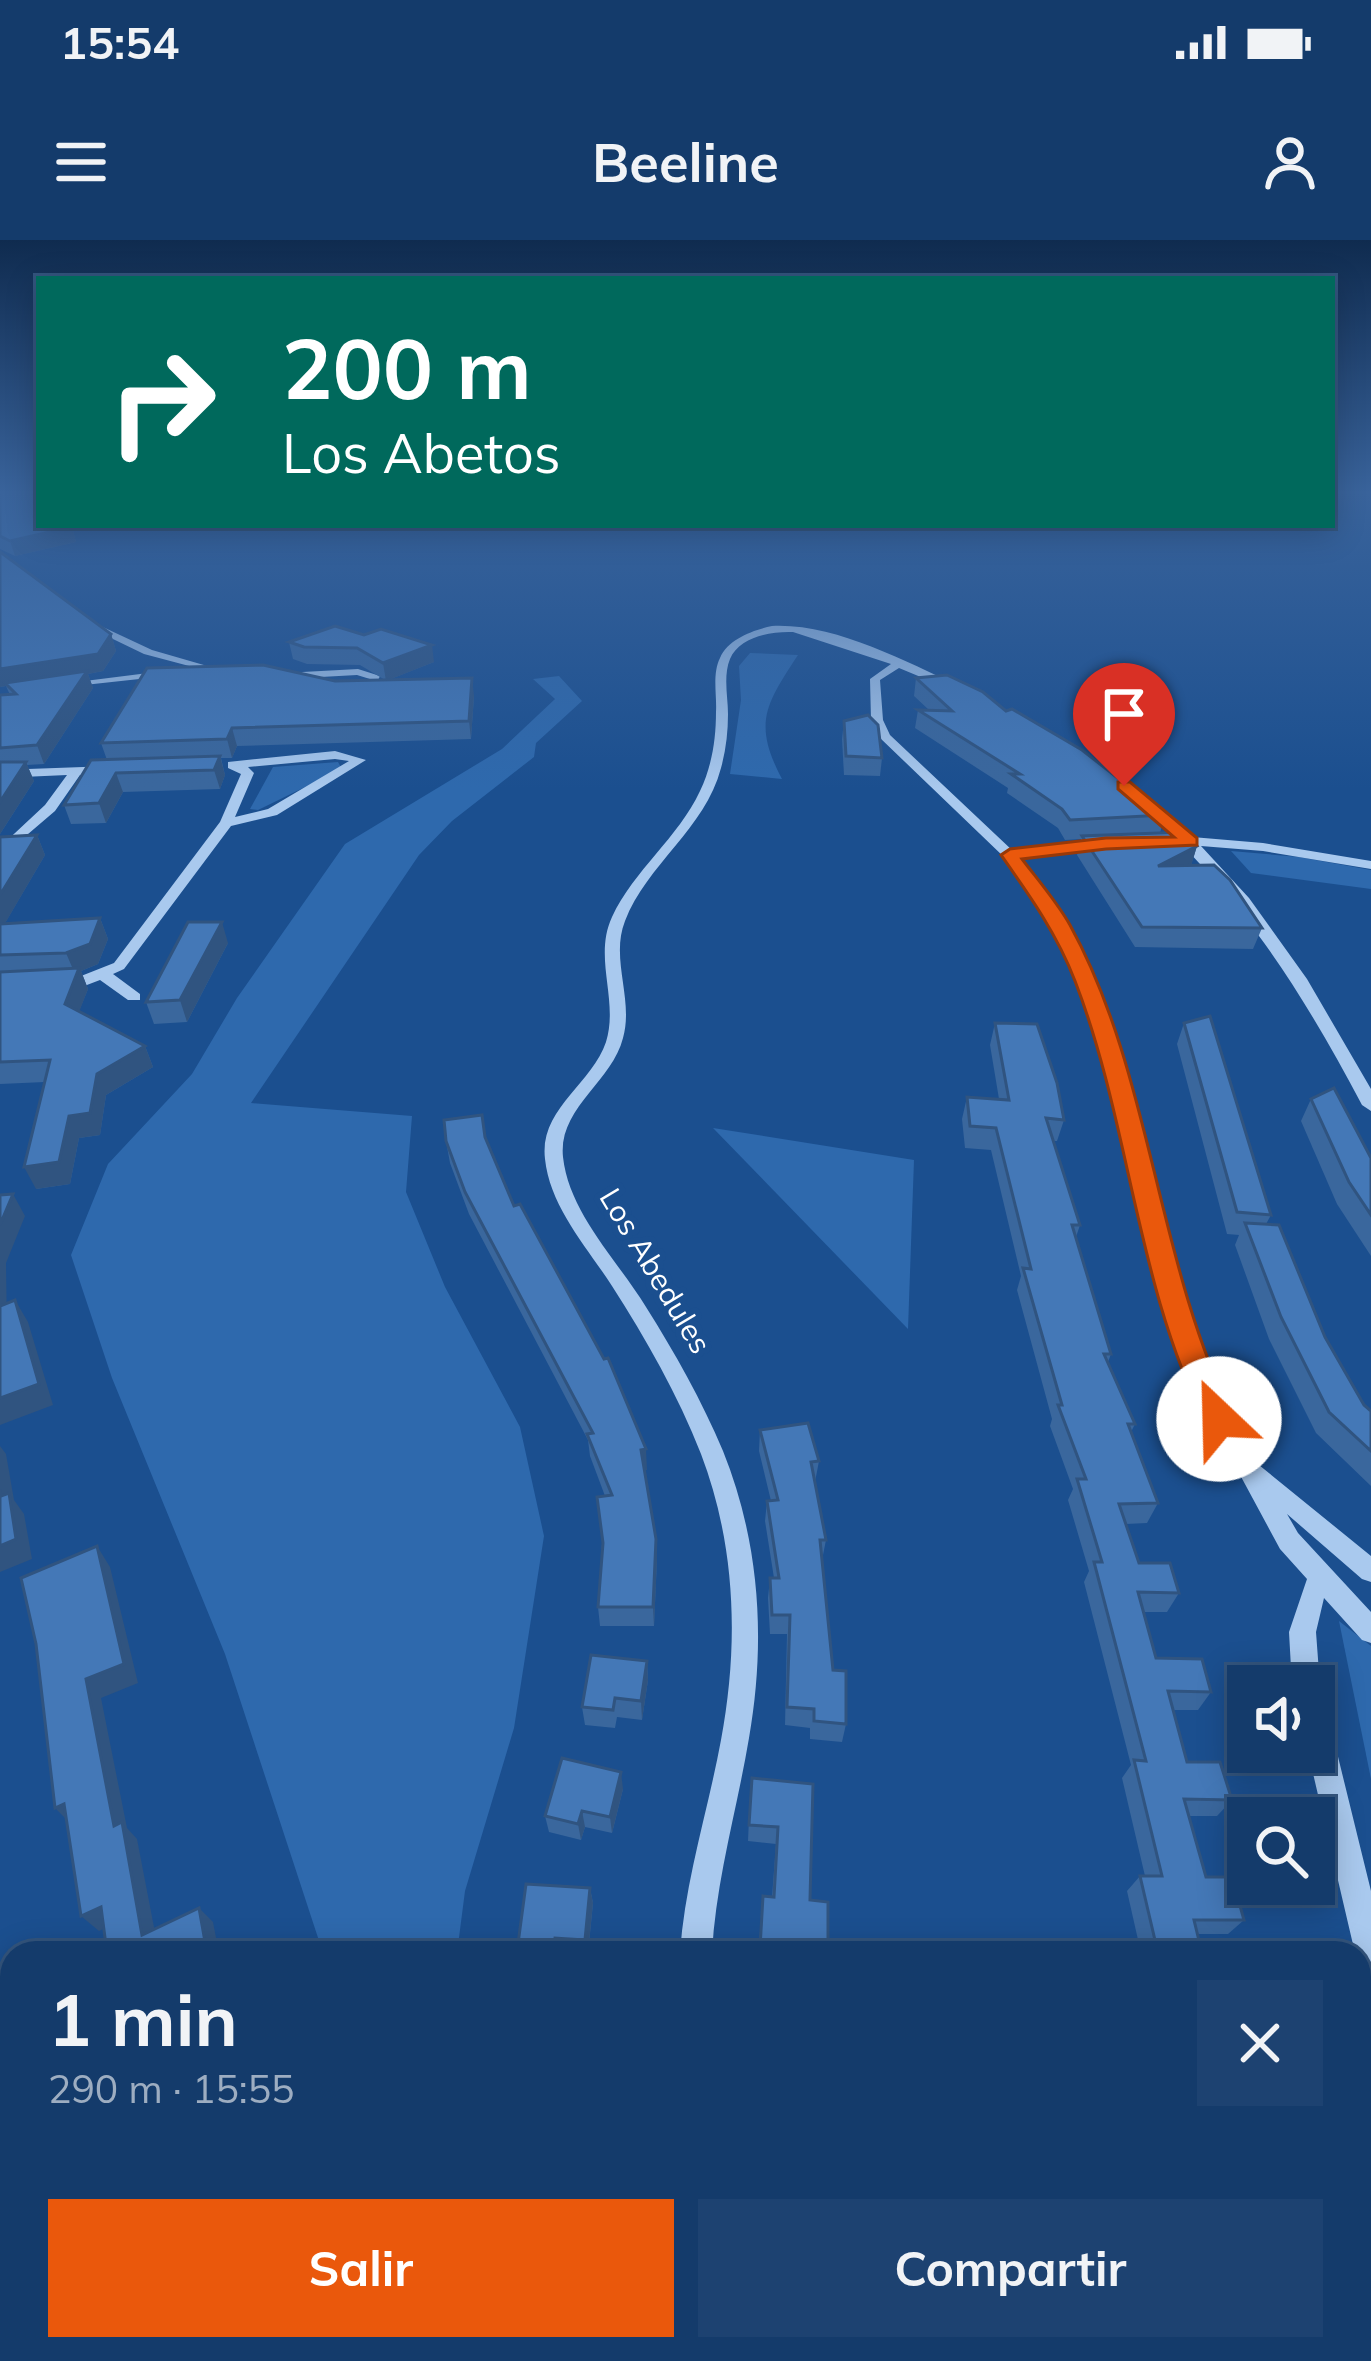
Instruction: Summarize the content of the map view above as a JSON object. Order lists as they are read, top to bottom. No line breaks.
{"streets":{"street":["Los Abedules"]},"page":{"status":"15:54","header":"Beeline","turn":["200 m","Los Abetos"],"heading":["1 min","290 m · 15:55"],"buttons":["Salir","Compartir"]}}
